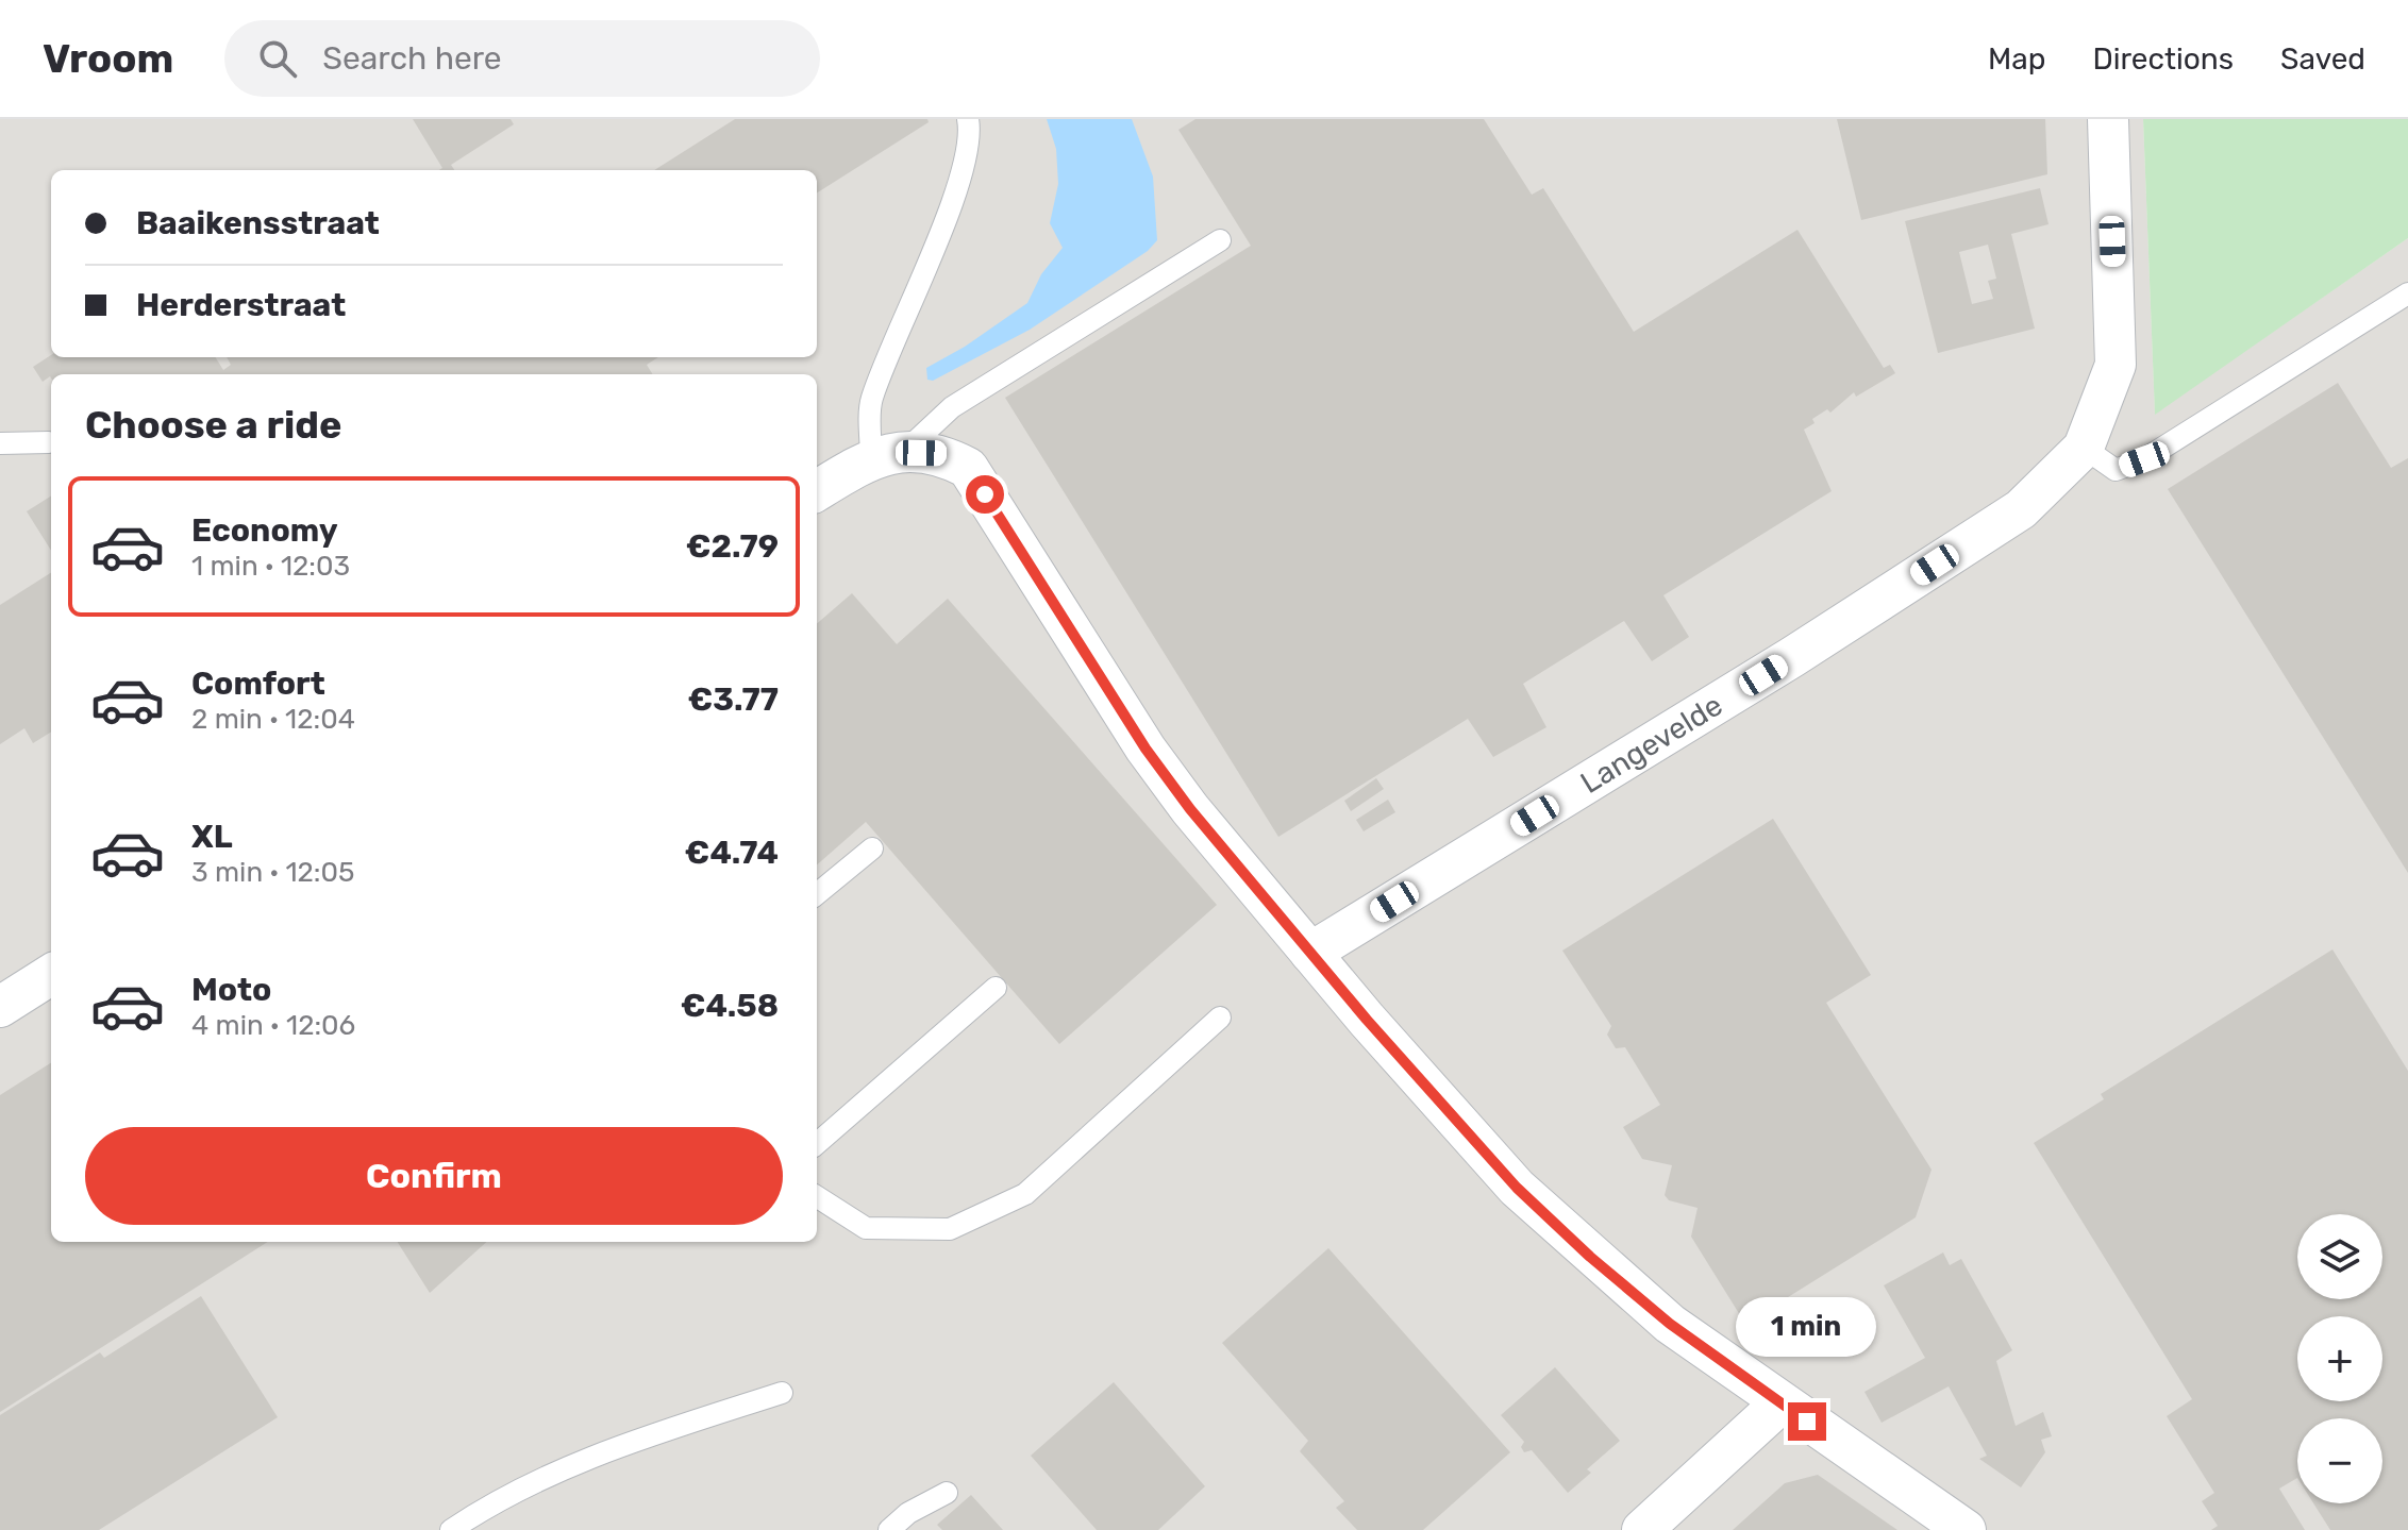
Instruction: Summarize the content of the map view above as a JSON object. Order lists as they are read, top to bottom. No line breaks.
{"streets":{"street":["Langevelde"]},"page":{"header":"Vroom","search":"Search here","nav":["Map","Directions","Saved"],"banner":["Baaikensstraat","Herderstraat"],"heading":"Choose a ride","list":[{"name":"Economy","note":"1 min · 12:03","value":"€2.79"},{"name":"Comfort","note":"2 min · 12:04","value":"€3.77"},{"name":"XL","note":"3 min · 12:05","value":"€4.74"},{"name":"Moto","note":"4 min · 12:06","value":"€4.58"}],"buttons":"Confirm","map_buttons":["+","−"],"bubble":"1 min"}}
